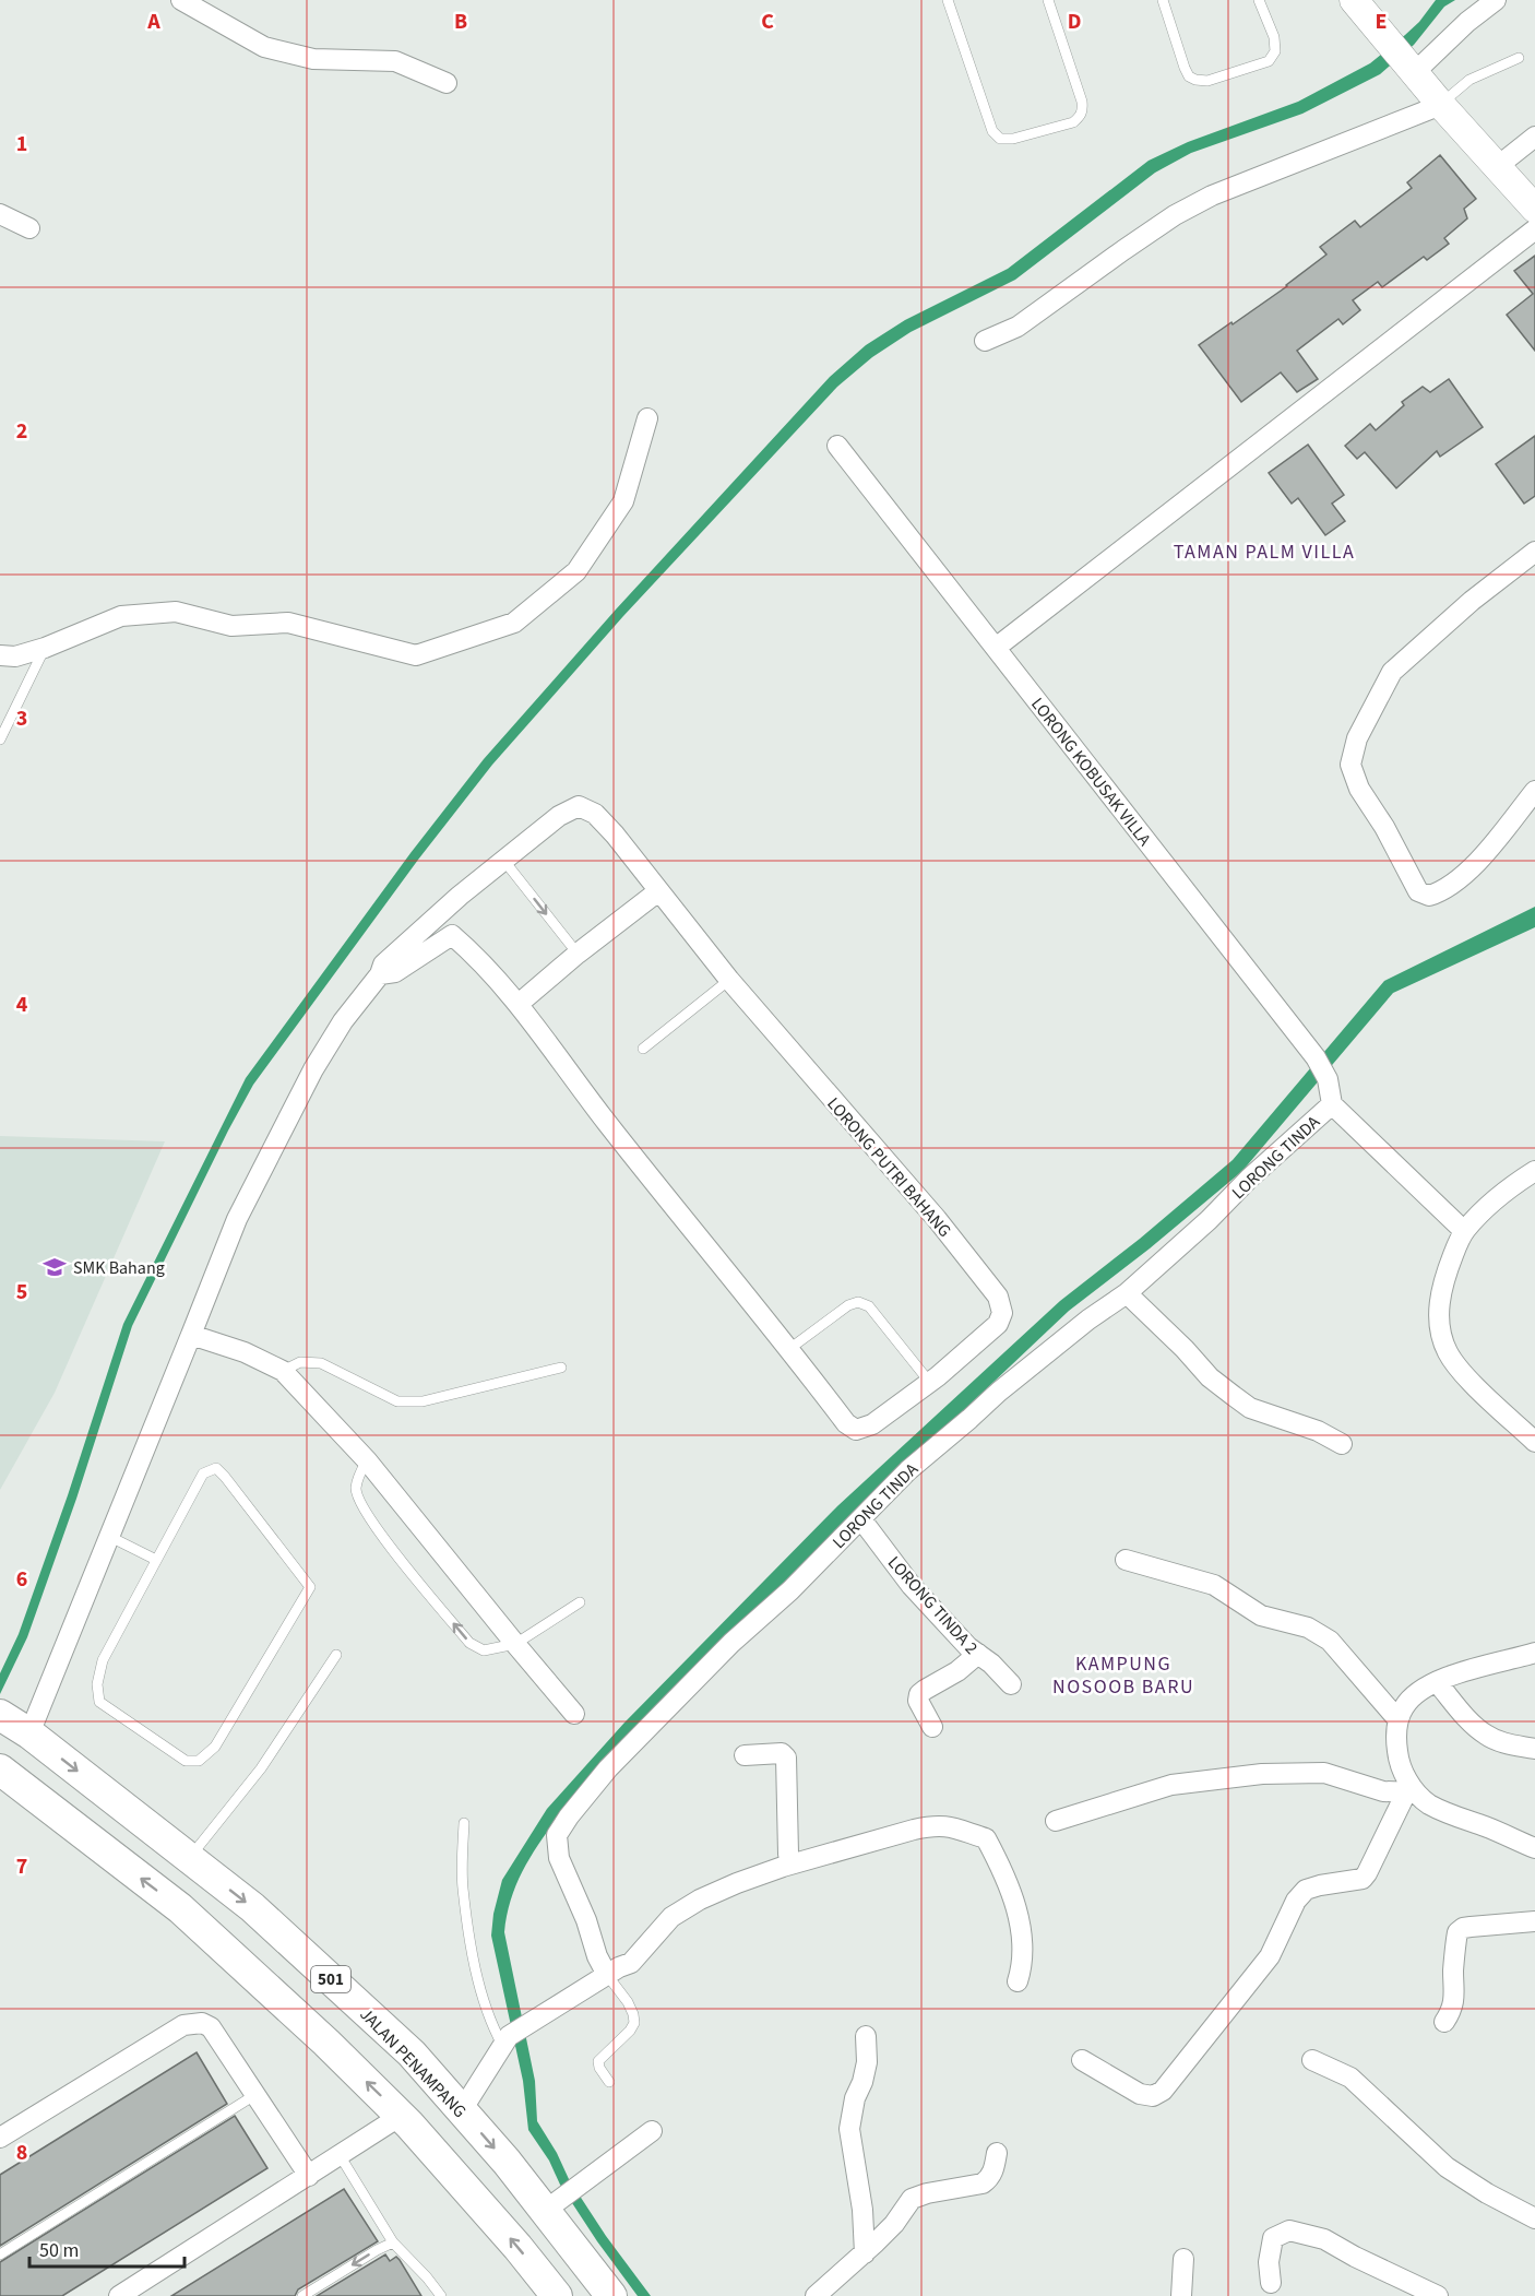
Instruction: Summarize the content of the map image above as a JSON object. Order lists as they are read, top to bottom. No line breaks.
{"streets":{"main road":["501","JALAN PENAMPANG"],"street":["LORONG KOBUSAK VILLA","LORONG TINDA","LORONG PUTRI BAHANG","LORONG TINDA 2"]},"crossings":[["LORONG KOBUSAK VILLA","LORONG TINDA"],["LORONG TINDA","LORONG TINDA 2"],["LORONG PUTRI BAHANG","JALAN PENAMPANG"]],"districts":["TAMAN PALM VILLA","KAMPUNG NOSOOB BARU"],"places":{"school or university":["SMK Bahang"]},"scale_bar":"50 m","grid":{"columns":["A","B","C","D","E"],"rows":["1","2","3","4","5","6","7","8"]}}
